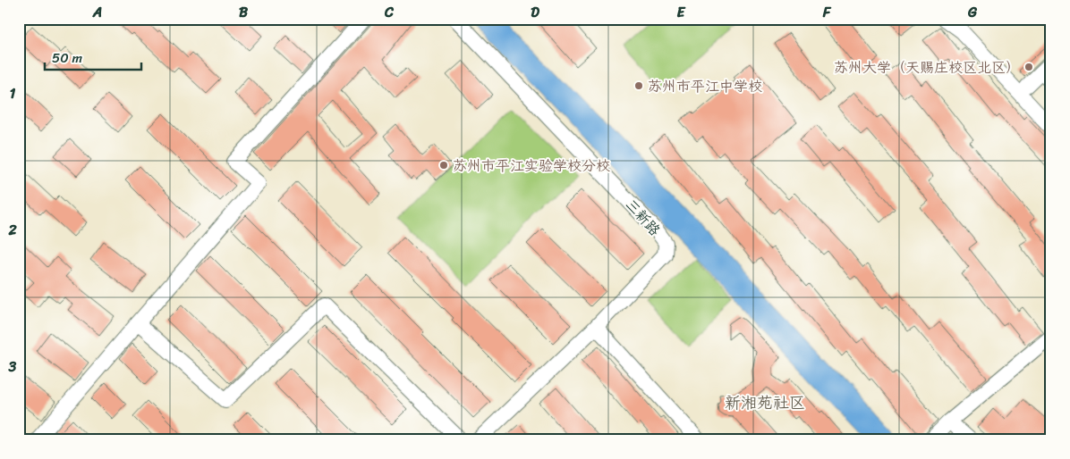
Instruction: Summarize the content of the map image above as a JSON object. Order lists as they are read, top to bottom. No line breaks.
{"streets":{"street":["三新路"]},"districts":["新湘苑社区"],"places":["苏州大学（天赐庄校区北区）","苏州市平江中学校","苏州市平江实验学校分校"],"scale_bar":"50 m","grid":{"columns":["A","B","C","D","E","F","G"],"rows":["1","2","3"]}}
